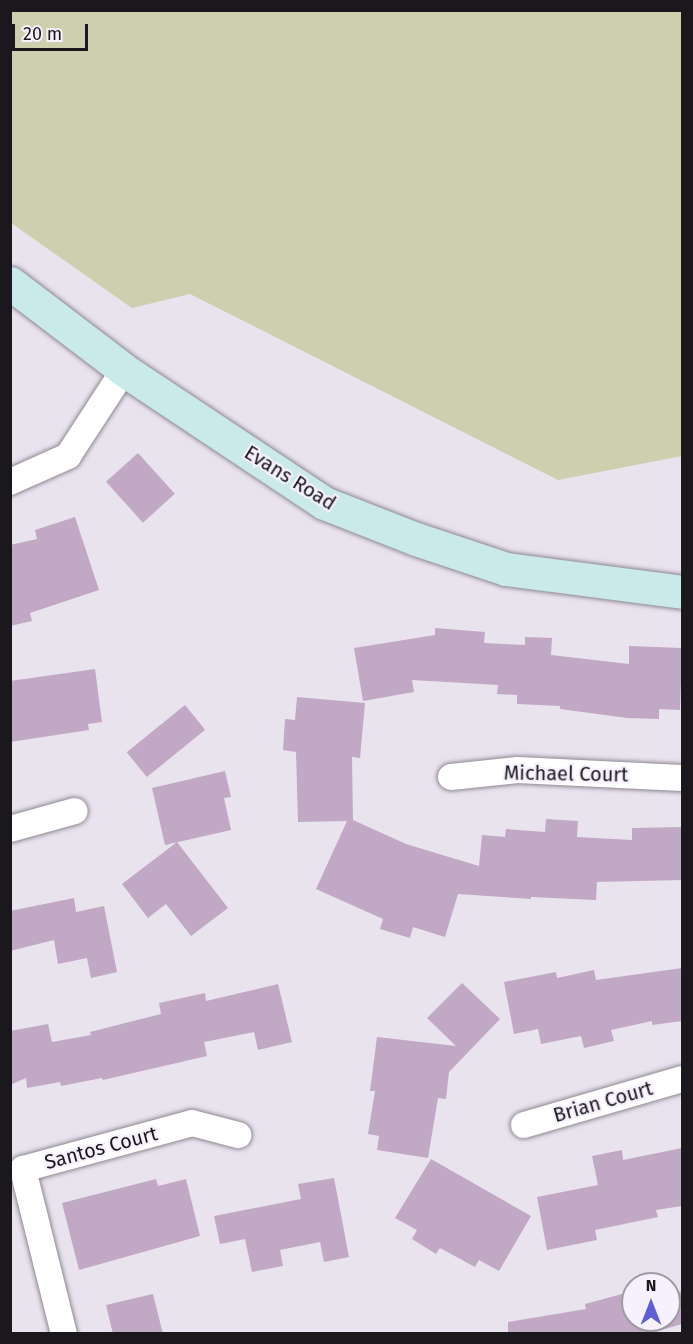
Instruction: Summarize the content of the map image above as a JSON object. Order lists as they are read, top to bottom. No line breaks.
{"streets":{"street":["Evans Road","Michael Court","Brian Court","Santos Court"]},"scale_bar":"20 m","north":"top"}
